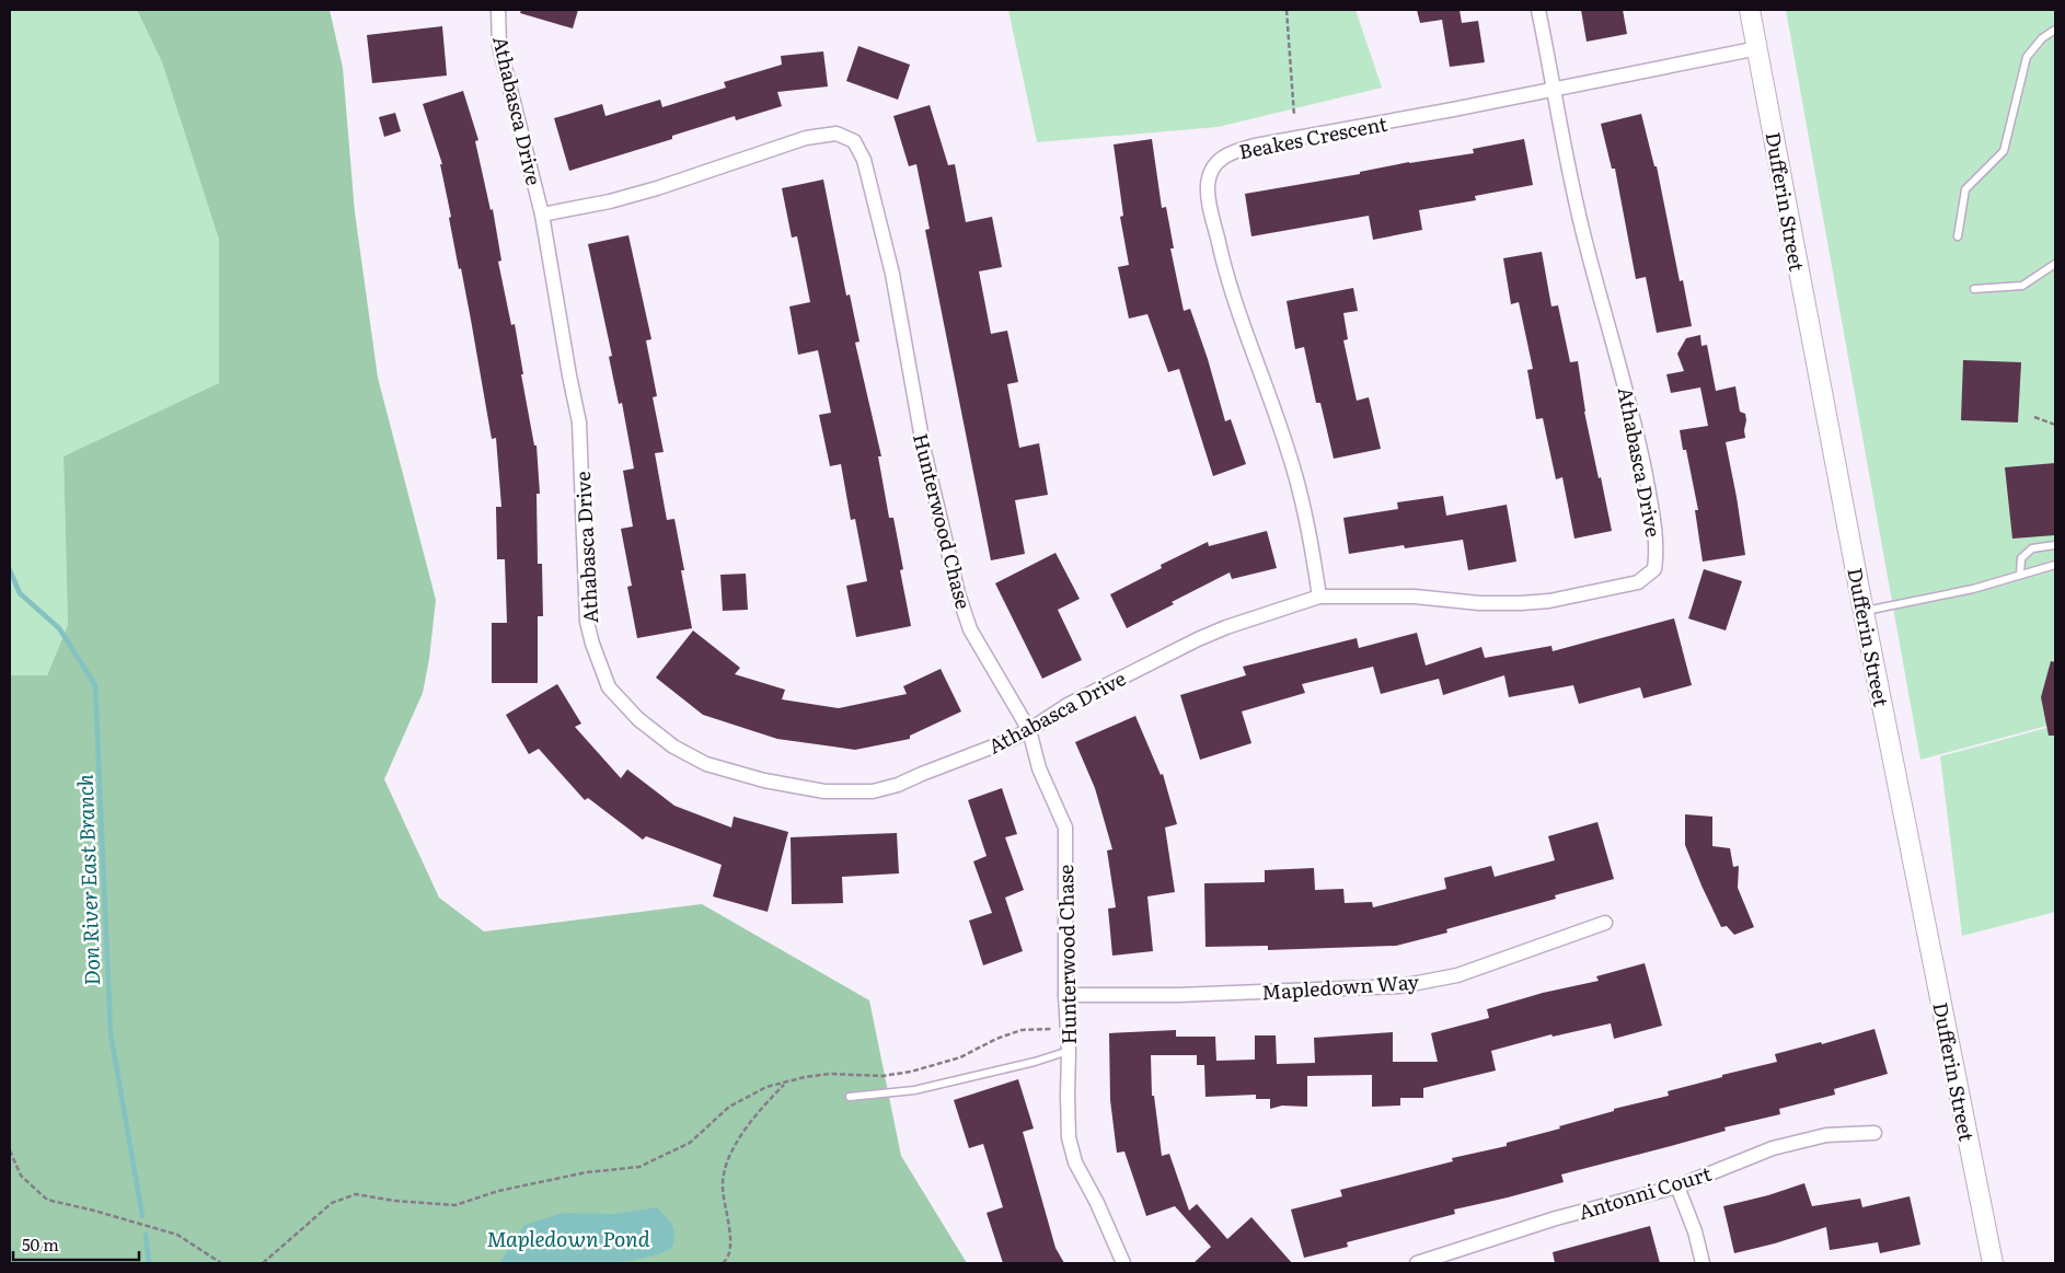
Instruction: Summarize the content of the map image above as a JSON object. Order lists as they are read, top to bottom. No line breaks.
{"streets":{"main road":["Dufferin Street"],"street":["Athabasca Drive","Beakes Crescent","Hunterwood Chase","Mapledown Way","Antonni Court"]},"crossings":[["Athabasca Drive","Beakes Crescent"],["Athabasca Drive","Hunterwood Chase"],["Beakes Crescent","Dufferin Street"],["Hunterwood Chase","Mapledown Way"]],"water":["Don River East Branch","Mapledown Pond"],"scale_bar":"50 m"}
